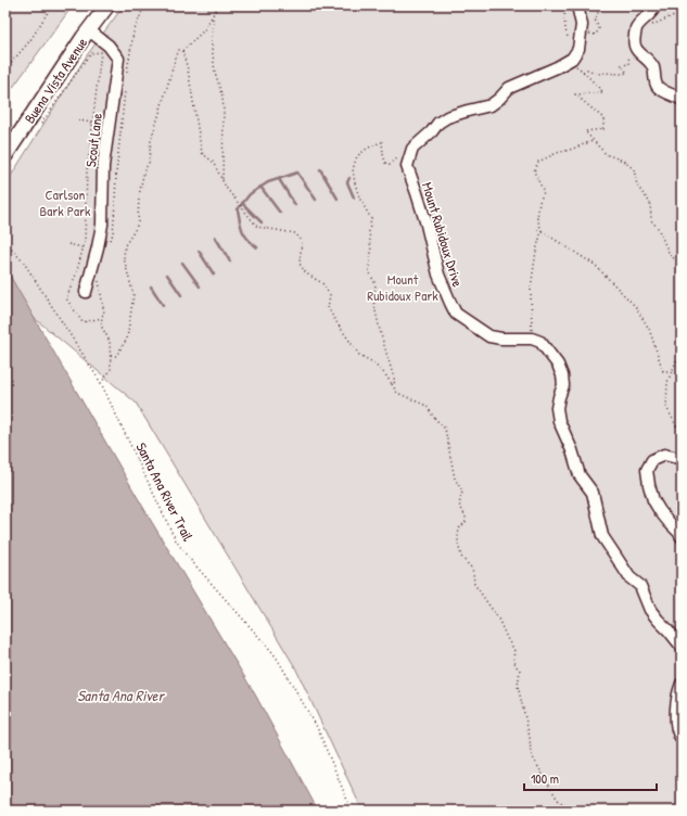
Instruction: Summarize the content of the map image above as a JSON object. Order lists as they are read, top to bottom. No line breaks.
{"streets":{"main road":["Buena Vista Avenue"],"street":["Scout Lane","Mount Rubidoux Drive"],"path":["Santa Ana River Trail"]},"crossings":[["Buena Vista Avenue","Scout Lane"]],"water":["Santa Ana River"],"parks":["Carlson Bark Park","Mount Rubidoux Park"],"scale_bar":"100 m"}
